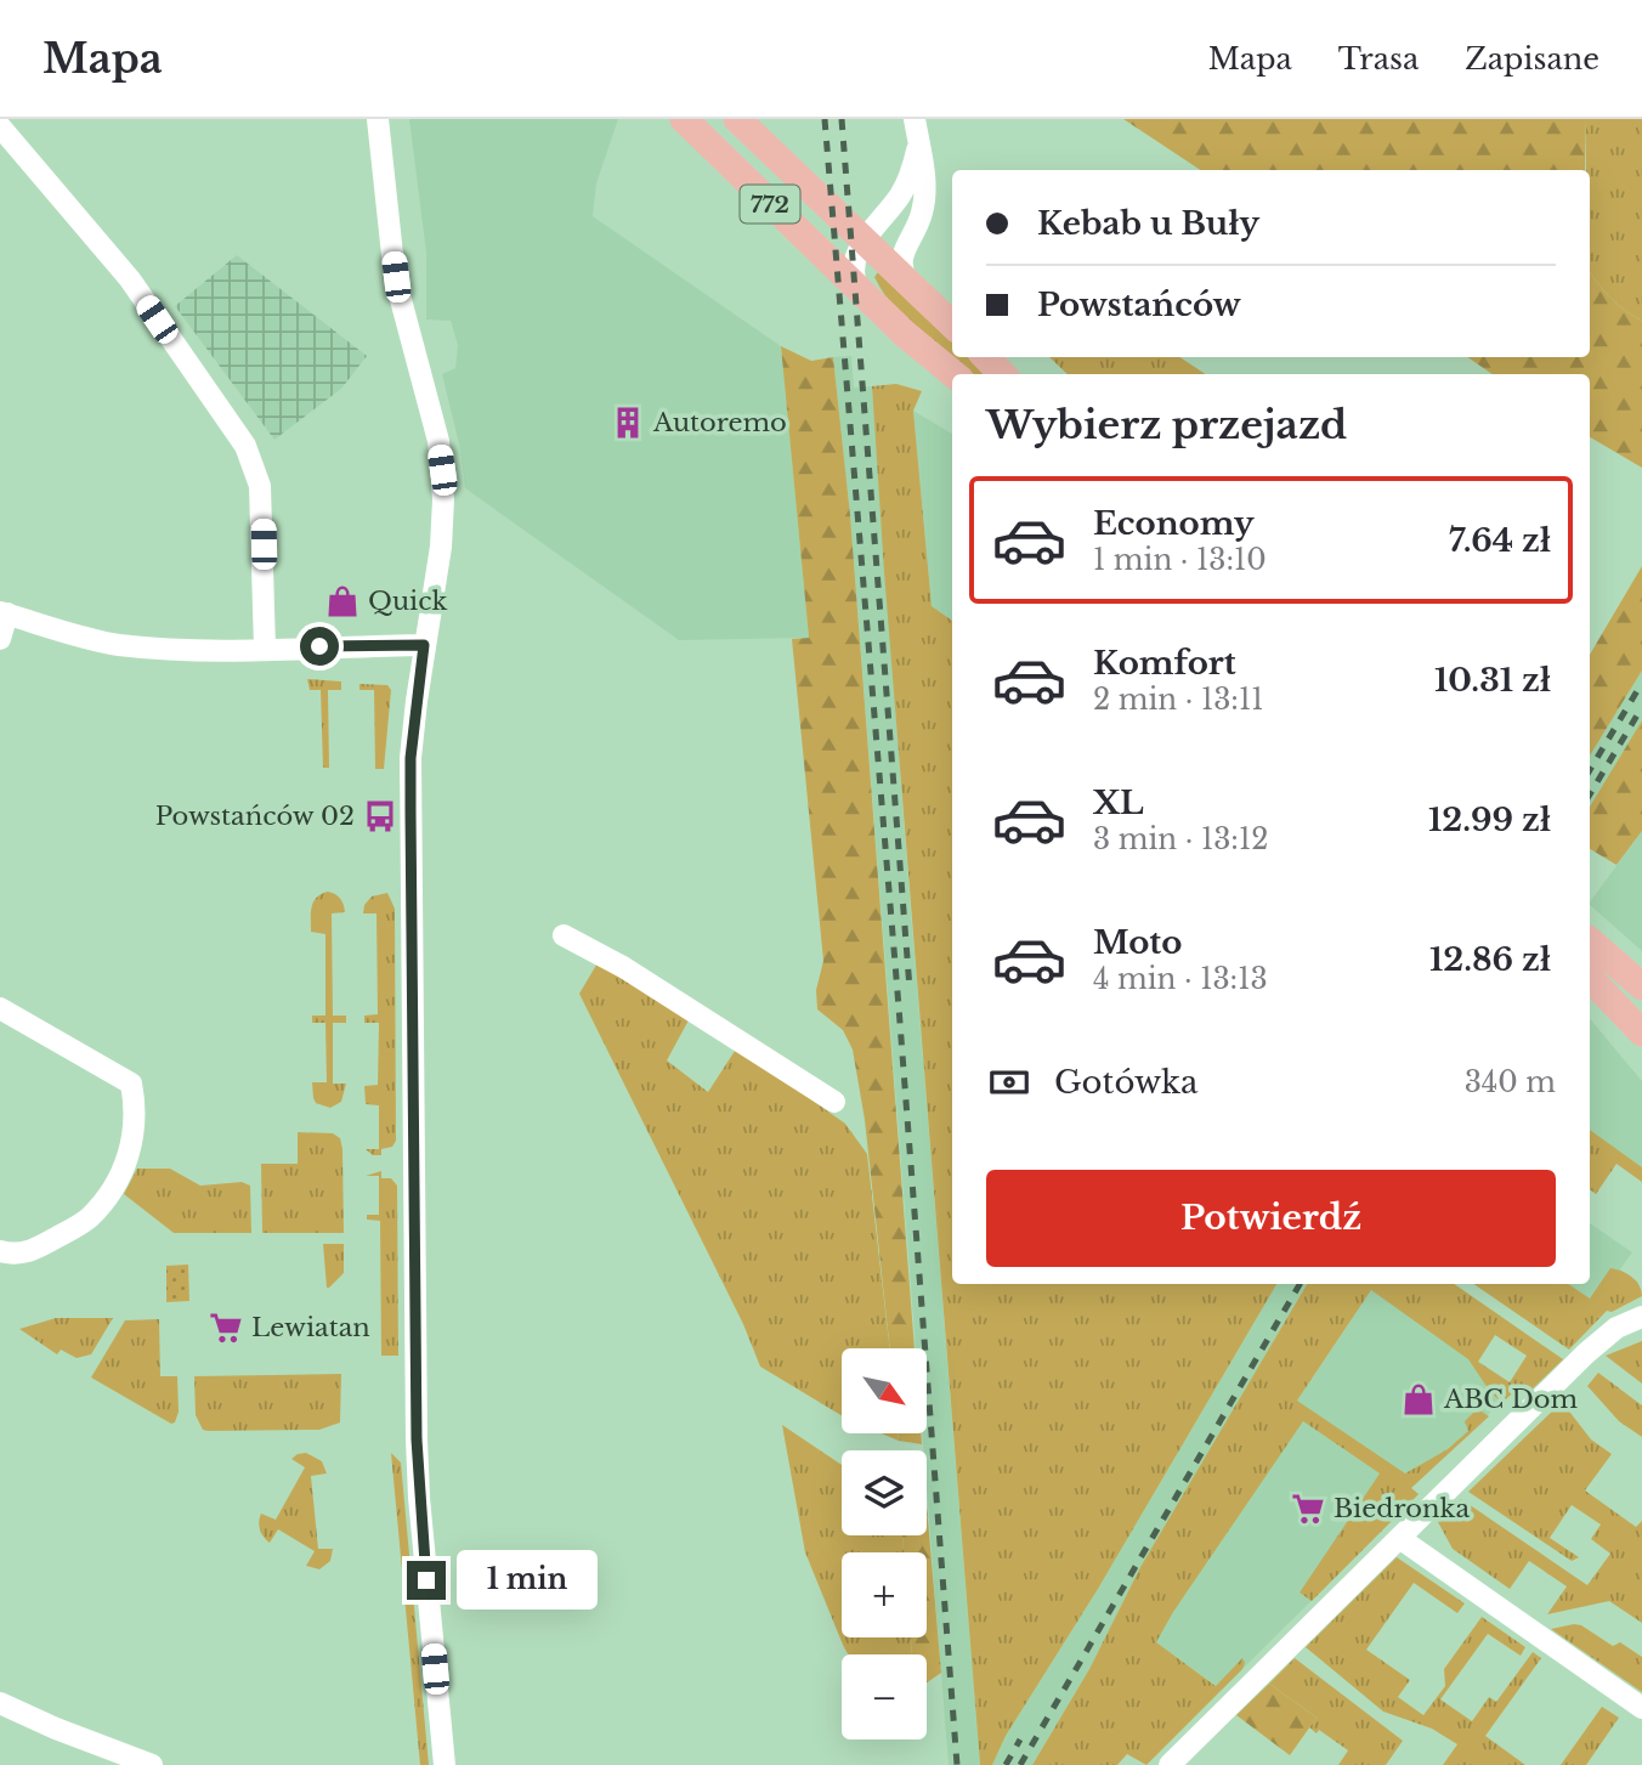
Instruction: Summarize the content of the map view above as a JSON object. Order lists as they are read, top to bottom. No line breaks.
{"streets":{"main road":["772"]},"places":{"building":["Autoremo"],"shop":["Quick","ABC Dom"],"bus stop":["Powstańców 02"],"supermarket":["Lewiatan","Biedronka"]},"north":"bottom right","page":{"header":"Mapa","nav":["Mapa","Trasa","Zapisane"],"banner":["Kebab u Buły","Powstańców"],"heading":"Wybierz przejazd","list":[{"name":"Economy","note":"1 min · 13:10","value":"7.64 zł"},{"name":"Komfort","note":"2 min · 13:11","value":"10.31 zł"},{"name":"XL","note":"3 min · 13:12","value":"12.99 zł"},{"name":"Moto","note":"4 min · 13:13","value":"12.86 zł"}],"pay":["Gotówka","340 m"],"buttons":"Potwierdź","map_buttons":["+","−"],"bubble":"1 min"}}
